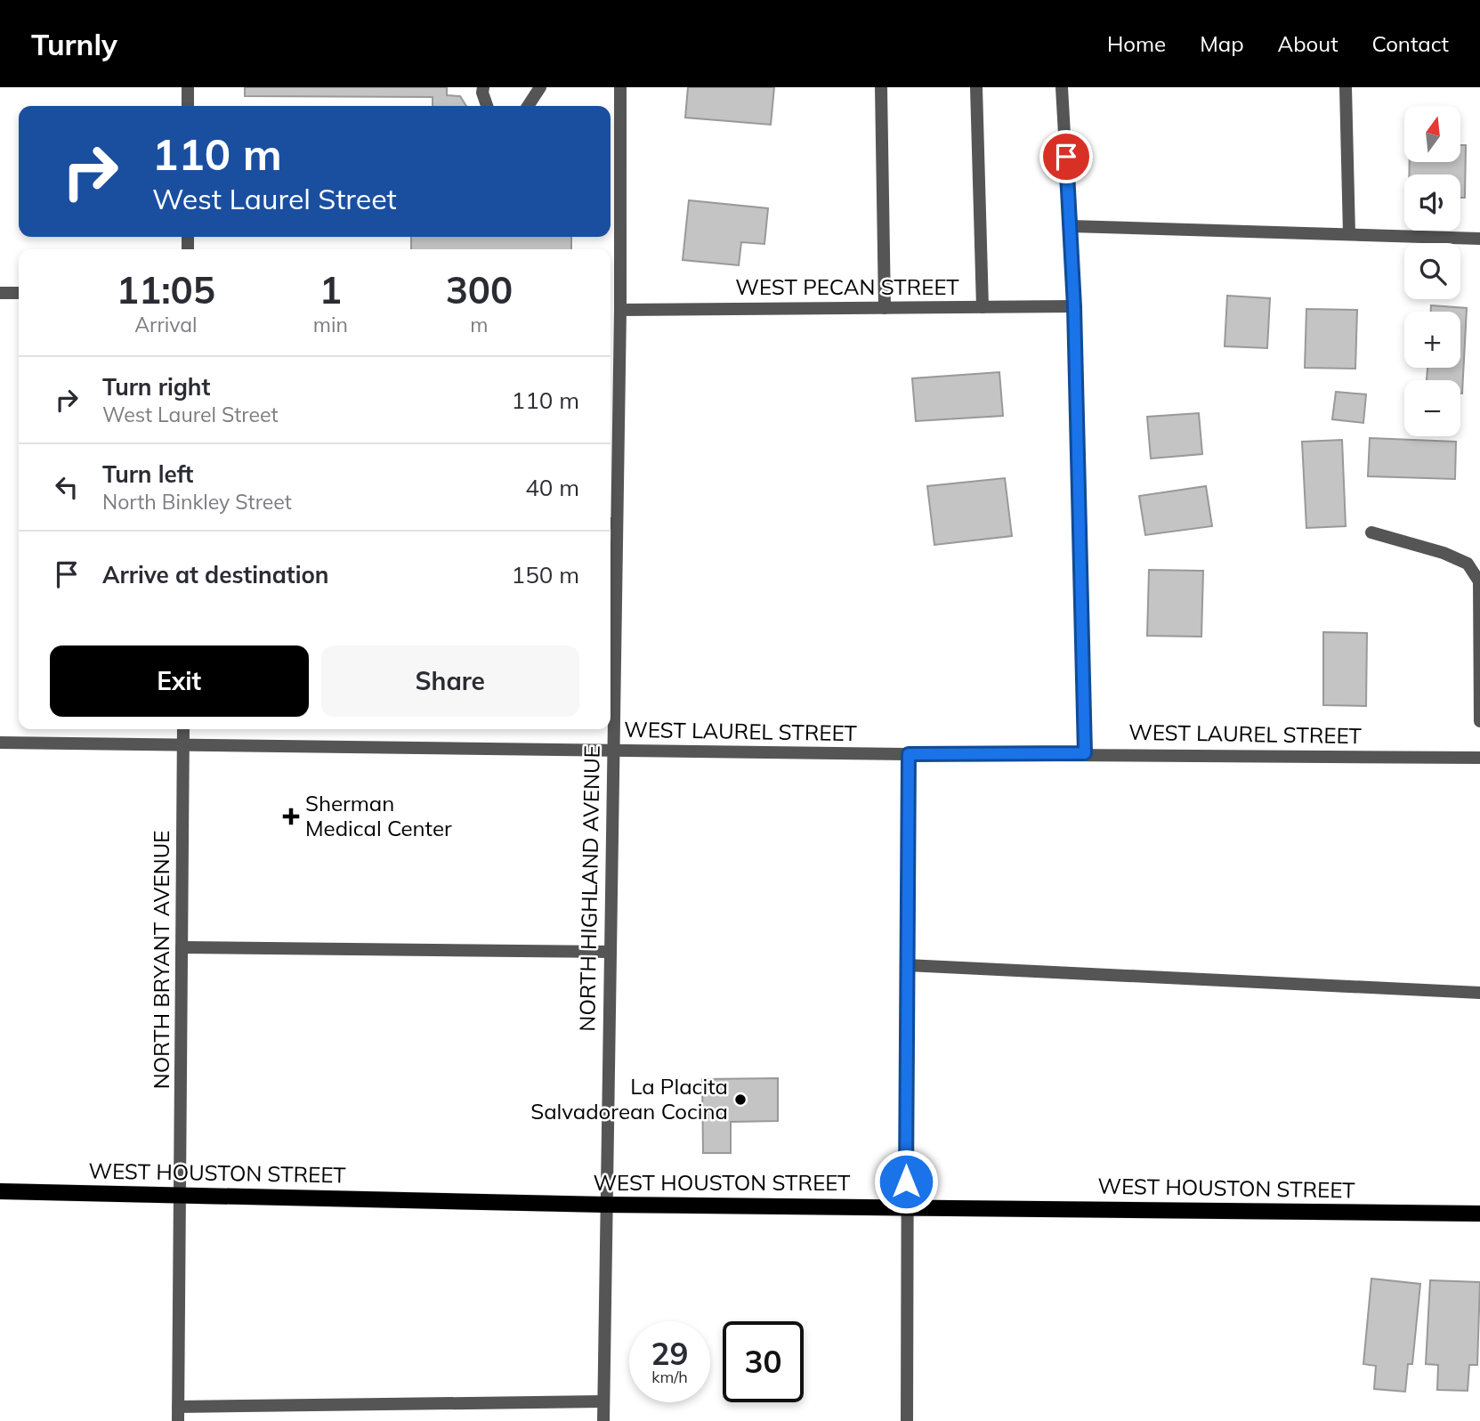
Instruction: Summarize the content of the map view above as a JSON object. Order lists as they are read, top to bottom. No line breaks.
{"streets":{"main road":["WEST HOUSTON STREET"],"street":["WEST PECAN STREET","WEST LAUREL STREET","NORTH HIGHLAND AVENUE","NORTH BRYANT AVENUE"]},"crossings":[["WEST PECAN STREET","NORTH HIGHLAND AVENUE"],["WEST LAUREL STREET","NORTH HIGHLAND AVENUE"],["WEST LAUREL STREET","NORTH BRYANT AVENUE"],["NORTH HIGHLAND AVENUE","WEST HOUSTON STREET"],["NORTH BRYANT AVENUE","WEST HOUSTON STREET"]],"places":{"health":["Sherman Medical Center"],"other":["La Placita Salvadorean Cocina"]},"north":"top","page":{"header":"Turnly","nav":["Home","Map","About","Contact"],"map_buttons":["+","−"],"turn":["110 m","West Laurel Street"],"eta":["11:05","Arrival","1","min","300","m"],"list":[{"name":"Turn right","note":"West Laurel Street","value":"110 m"},{"name":"Turn left","note":"North Binkley Street","value":"40 m"},{"name":"Arrive at destination","value":"150 m"}],"buttons":["Exit","Share"],"speed":"29 km/h","limit":"30"}}
